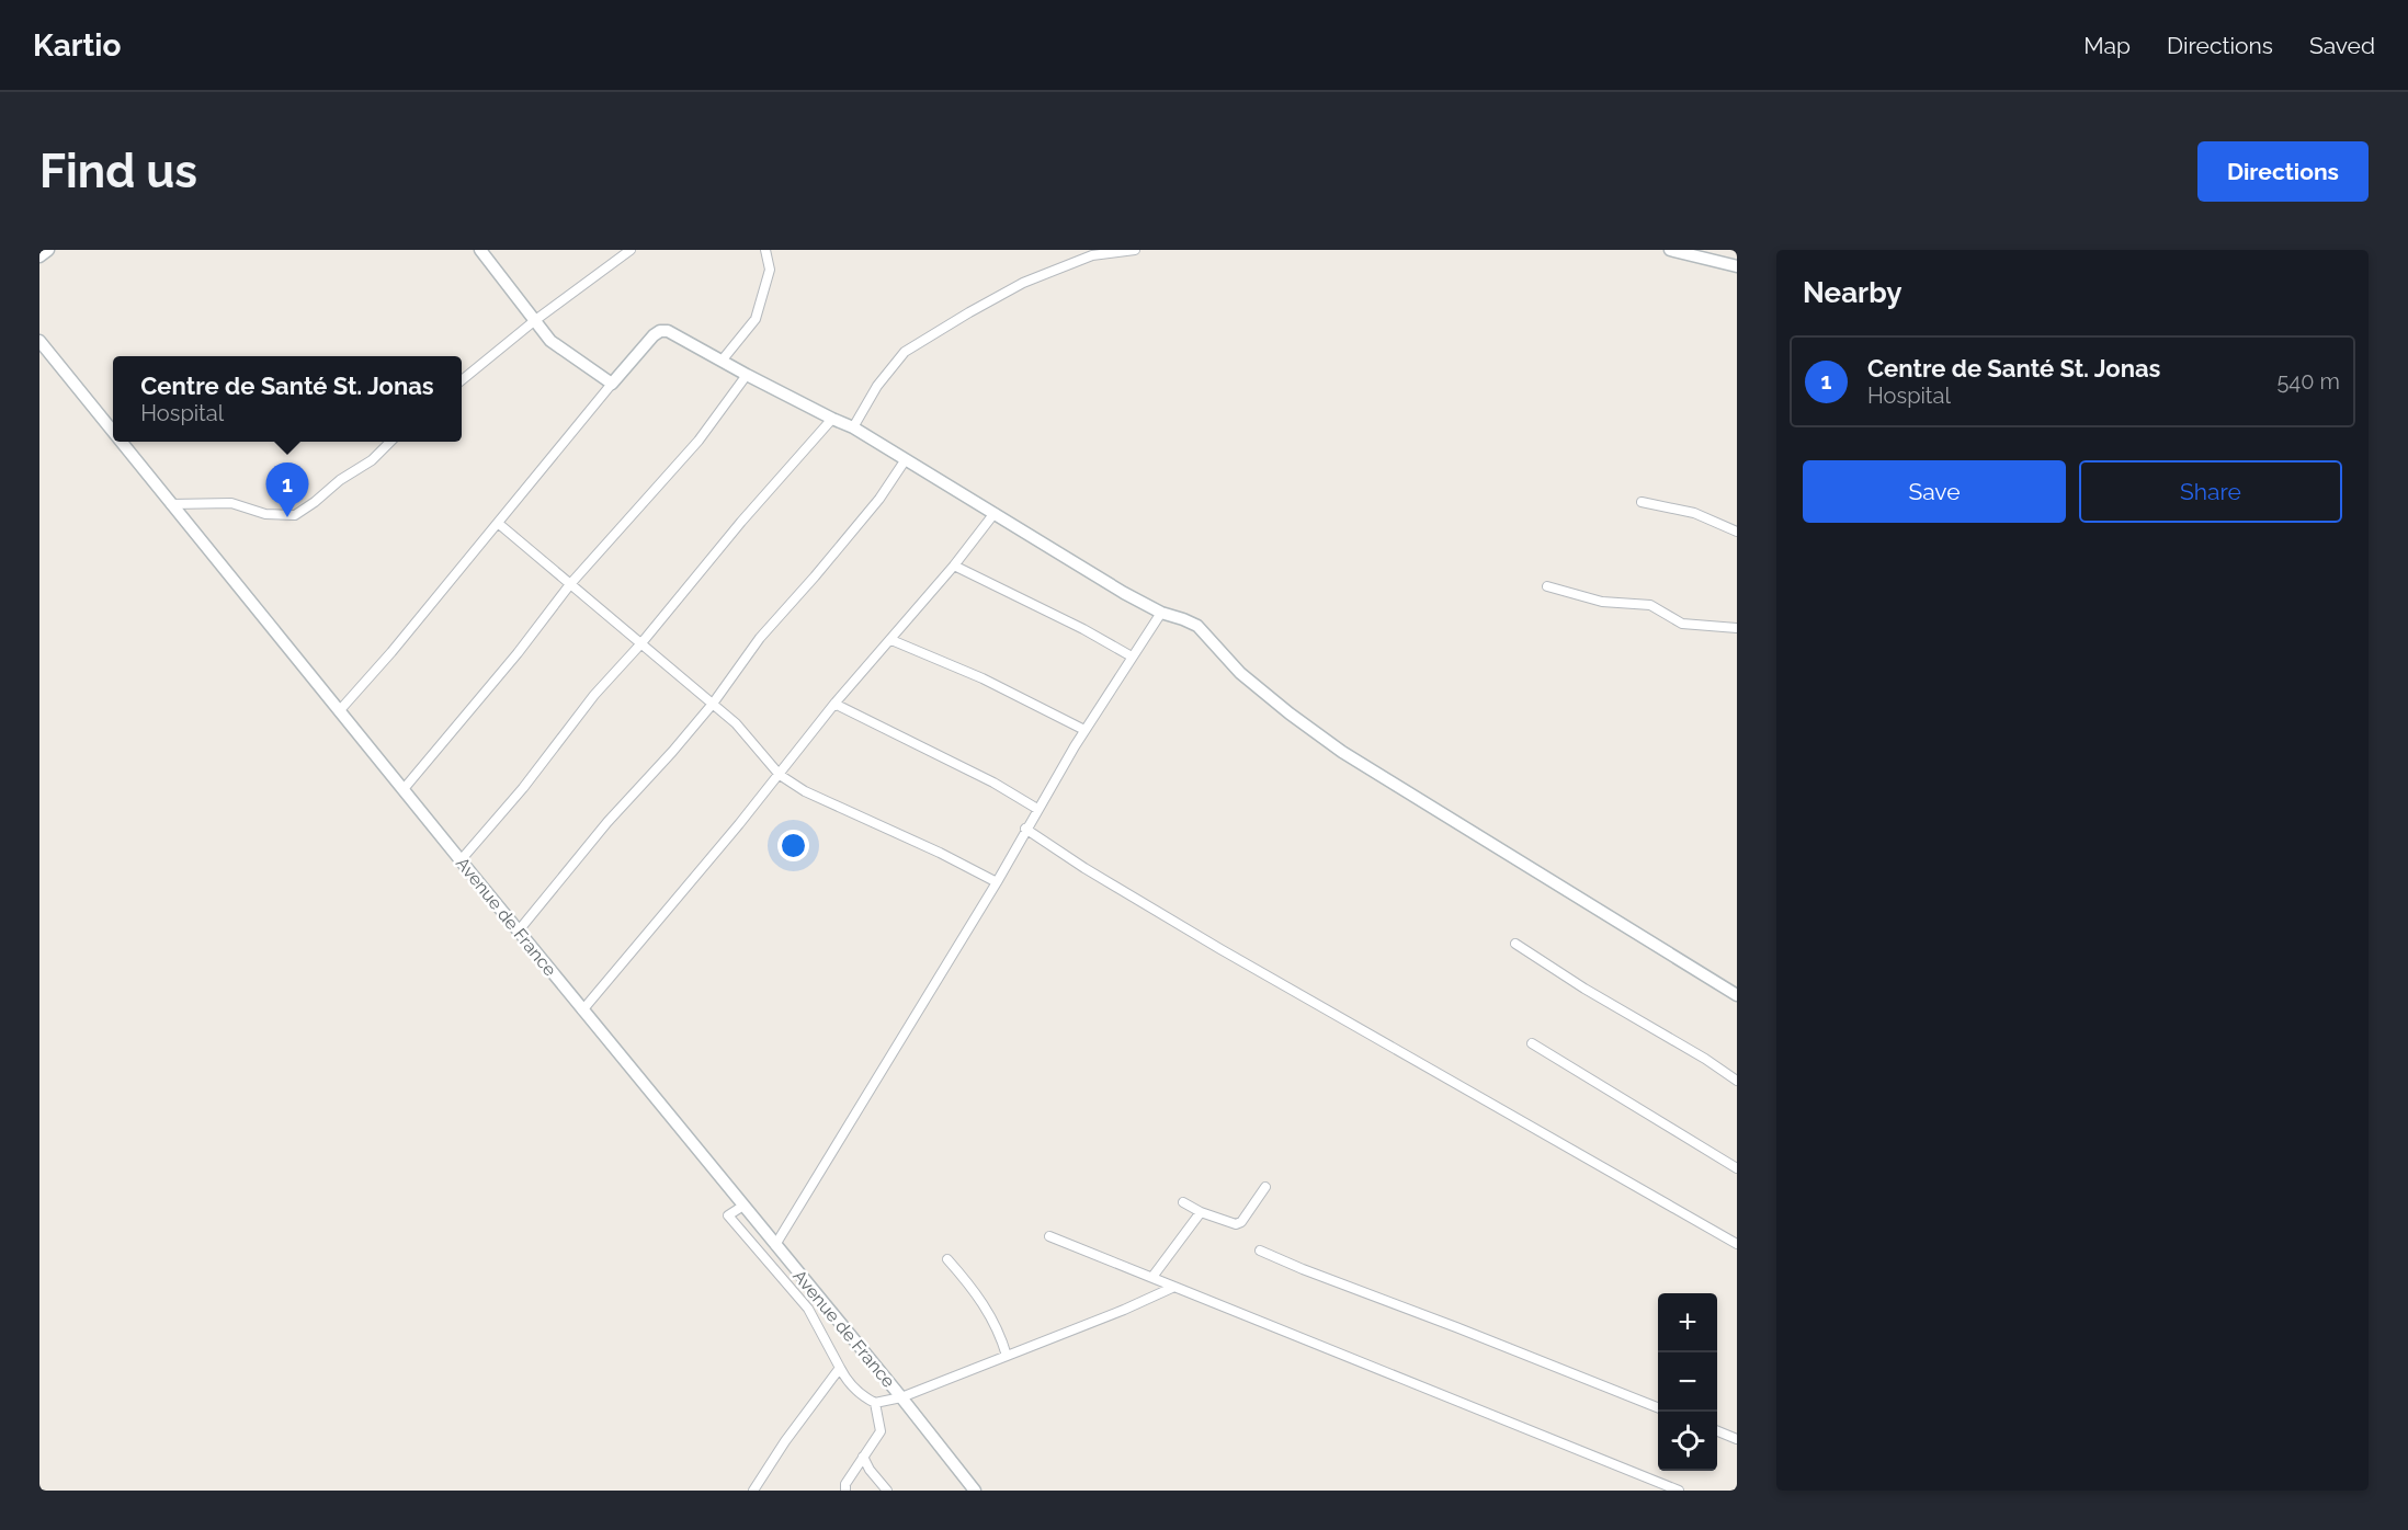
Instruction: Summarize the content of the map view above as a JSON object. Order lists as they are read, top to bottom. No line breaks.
{"streets":{"street":["Avenue de France"]},"page":{"header":"Kartio","nav":["Map","Directions","Saved"],"buttons":["Directions",["Save","Share"]],"title":"Find us","heading":"Nearby","list":[{"mark":"1","name":"Centre de Santé St. Jonas","note":"Hospital","value":"540 m"}],"popup":["Centre de Santé St. Jonas","Hospital"],"pins":"1","map_buttons":["+","−"]}}
